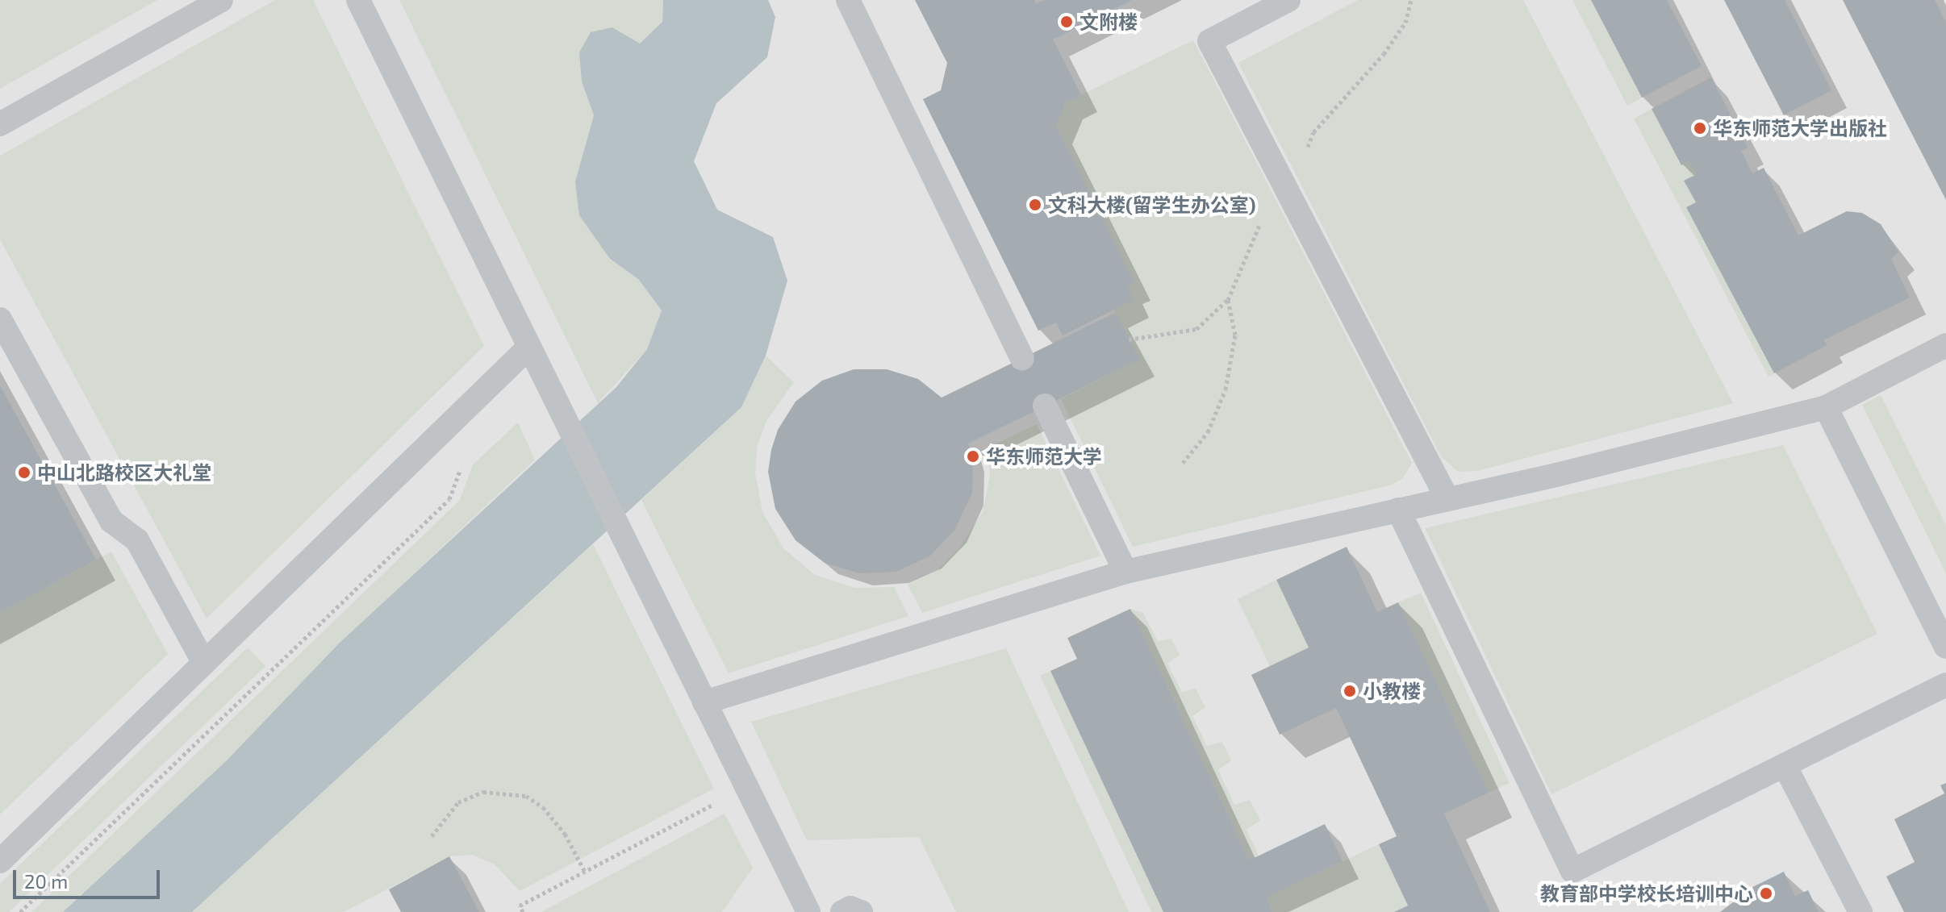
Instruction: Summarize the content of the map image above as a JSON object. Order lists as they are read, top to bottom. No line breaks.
{"places":["文附楼","华东师范大学出版社","文科大楼(留学生办公室)","华东师范大学","中山北路校区大礼堂","小教楼","教育部中学校长培训中心"],"scale_bar":"20 m"}
